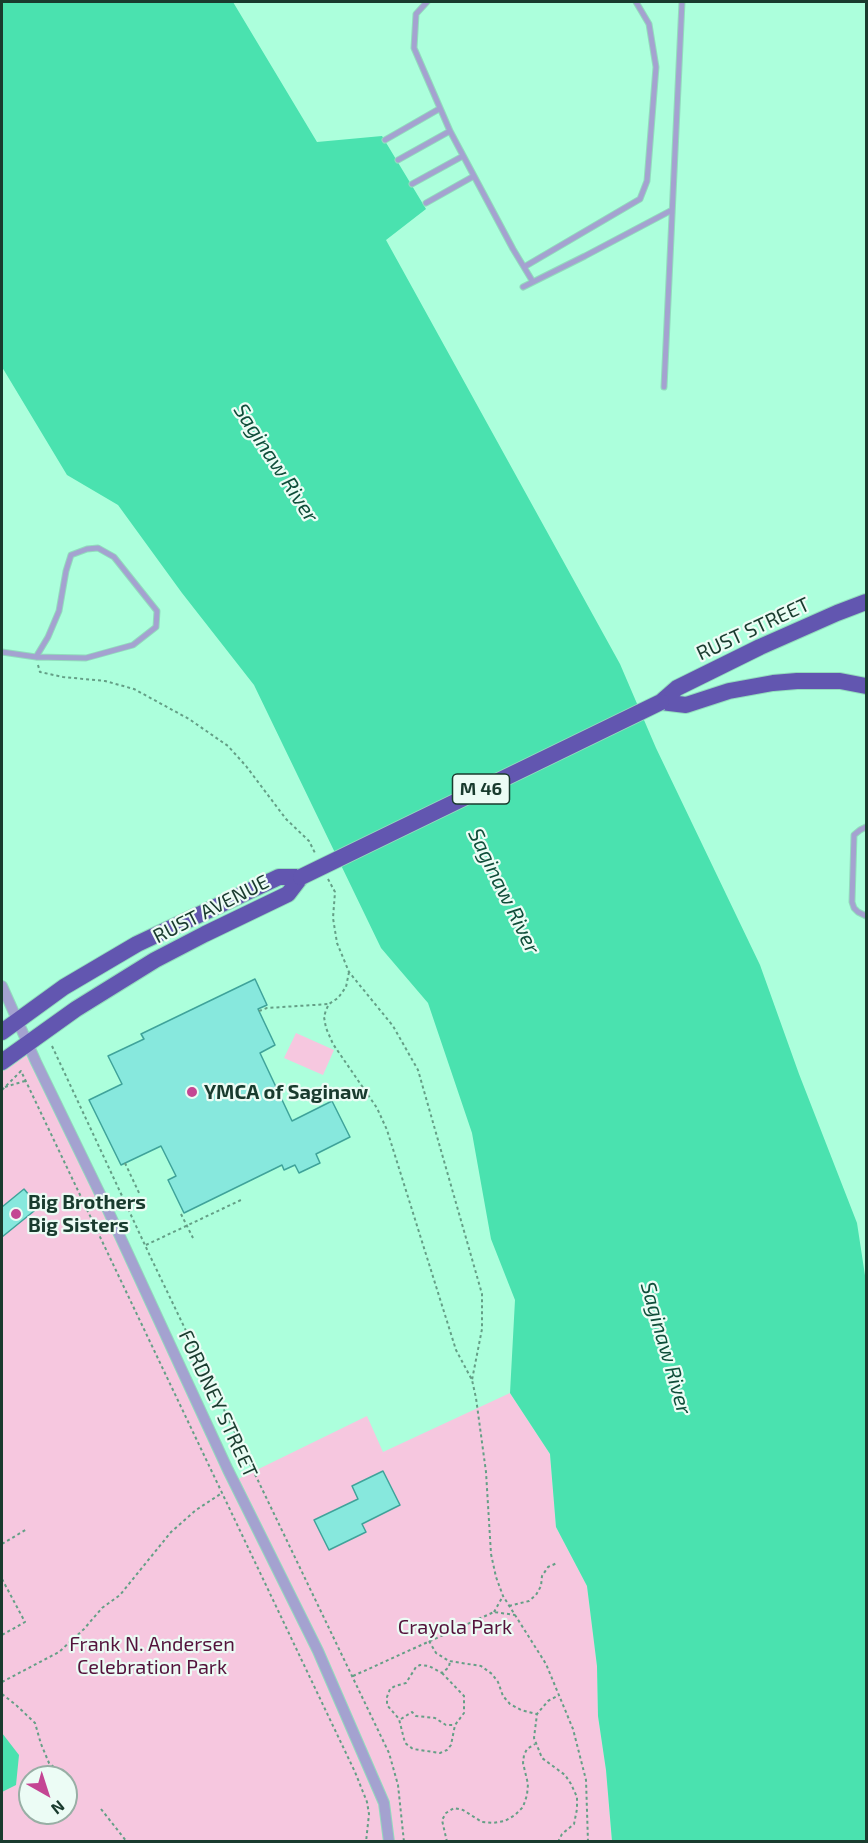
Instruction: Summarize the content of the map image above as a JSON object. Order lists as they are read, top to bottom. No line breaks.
{"streets":{"highway":["RUST STREET","M 46","RUST AVENUE"],"street":["FORDNEY STREET"]},"crossings":[["RUST STREET","M 46"],["M 46","RUST AVENUE"],["RUST AVENUE","FORDNEY STREET"]],"water":["Saginaw River"],"parks":["Crayola Park","Frank N. Andersen Celebration Park"],"places":["YMCA of Saginaw","Big Brothers Big Sisters"],"north":"bottom right"}
